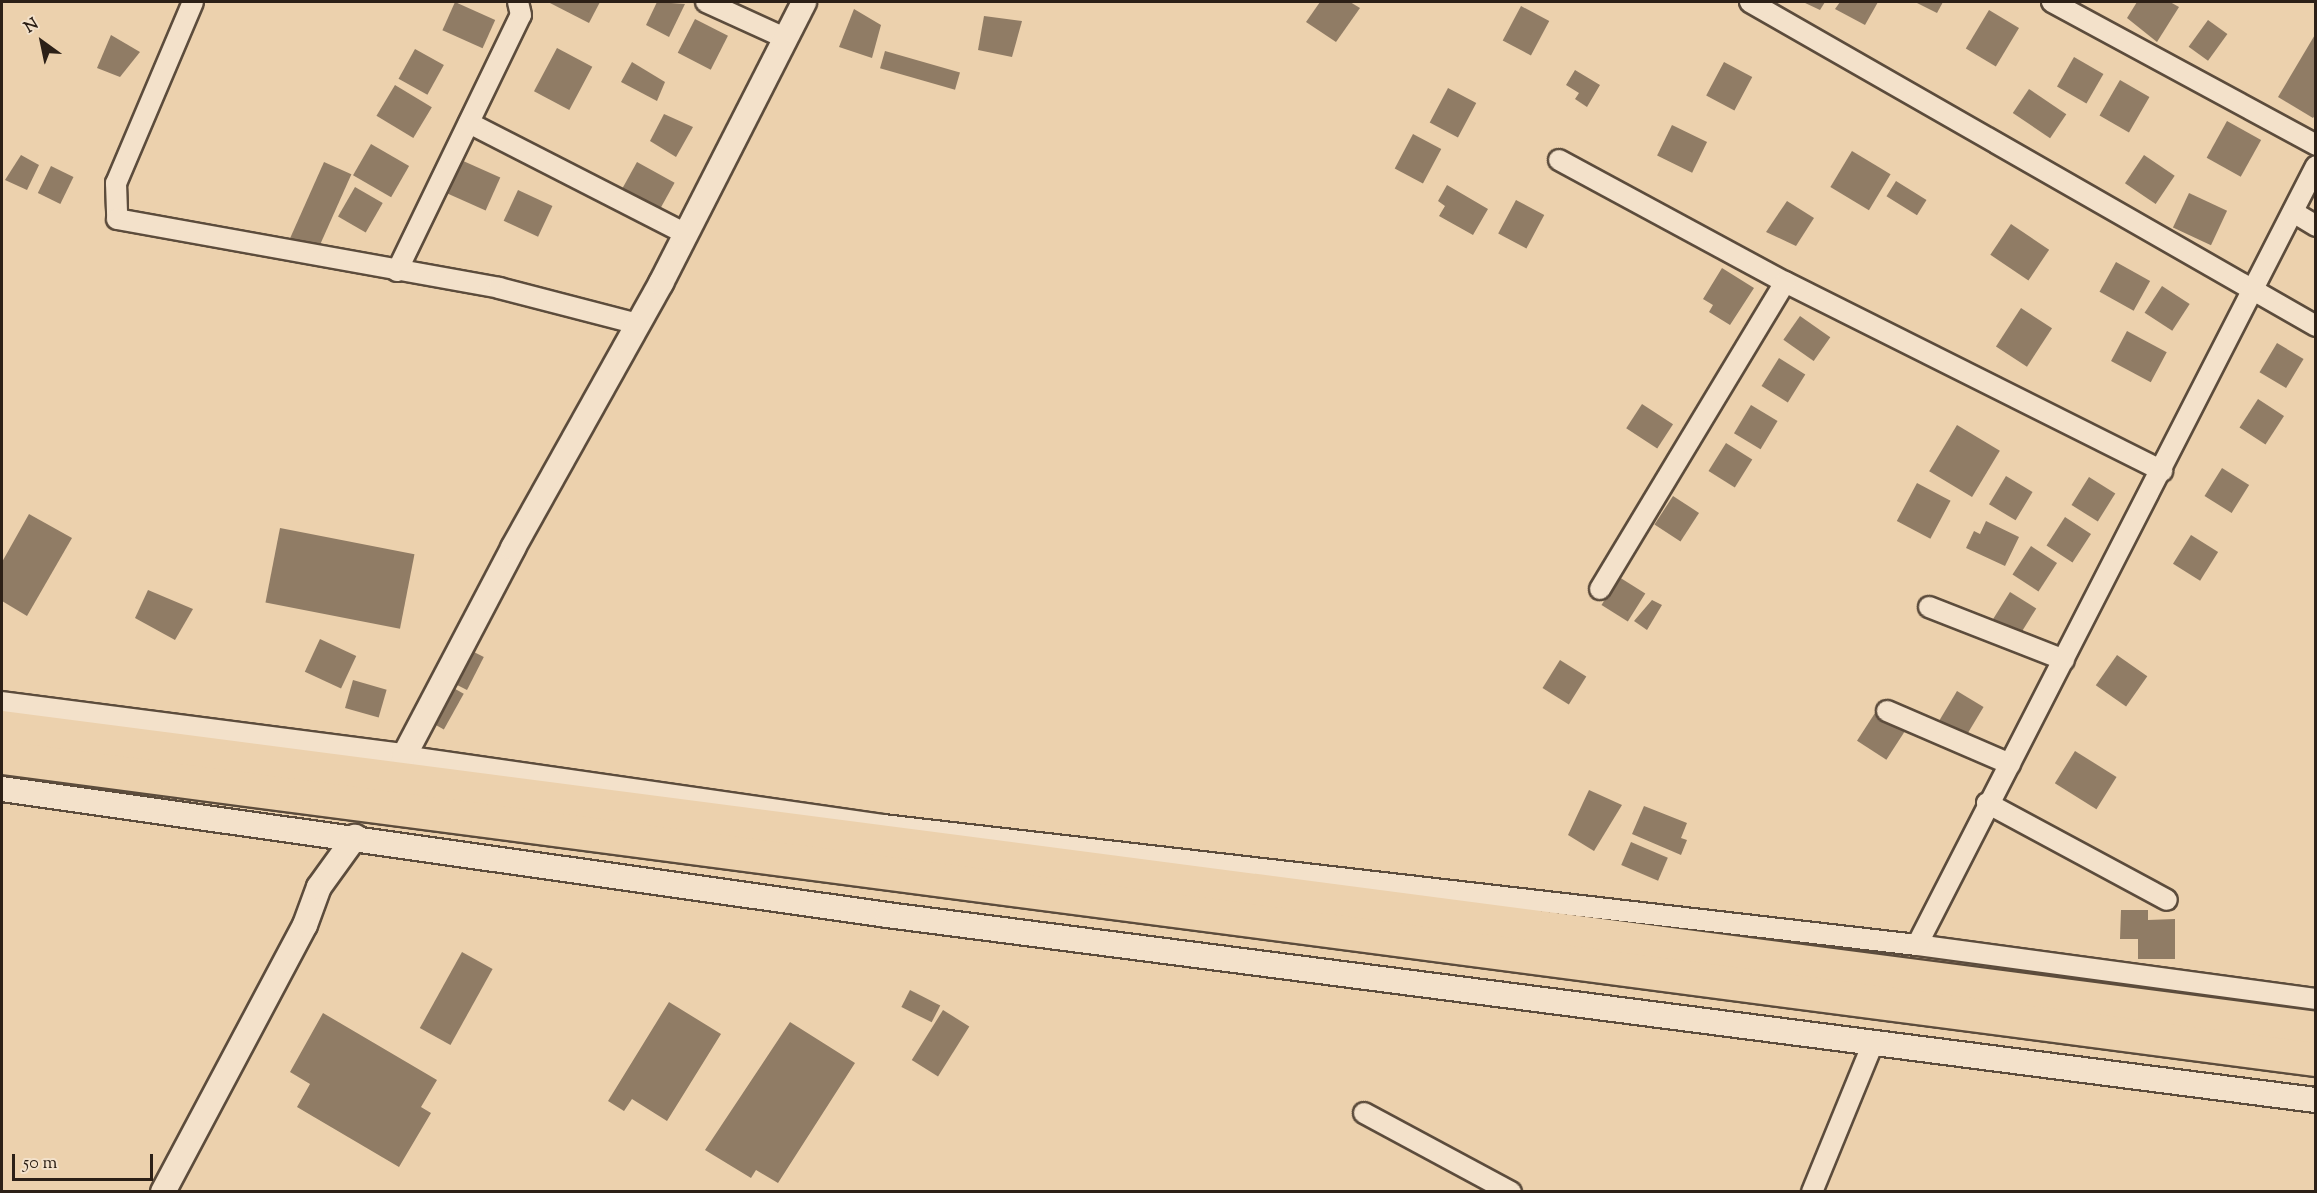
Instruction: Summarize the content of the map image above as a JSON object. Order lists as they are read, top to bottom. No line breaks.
{"scale_bar":"50 m","north":"top left"}
